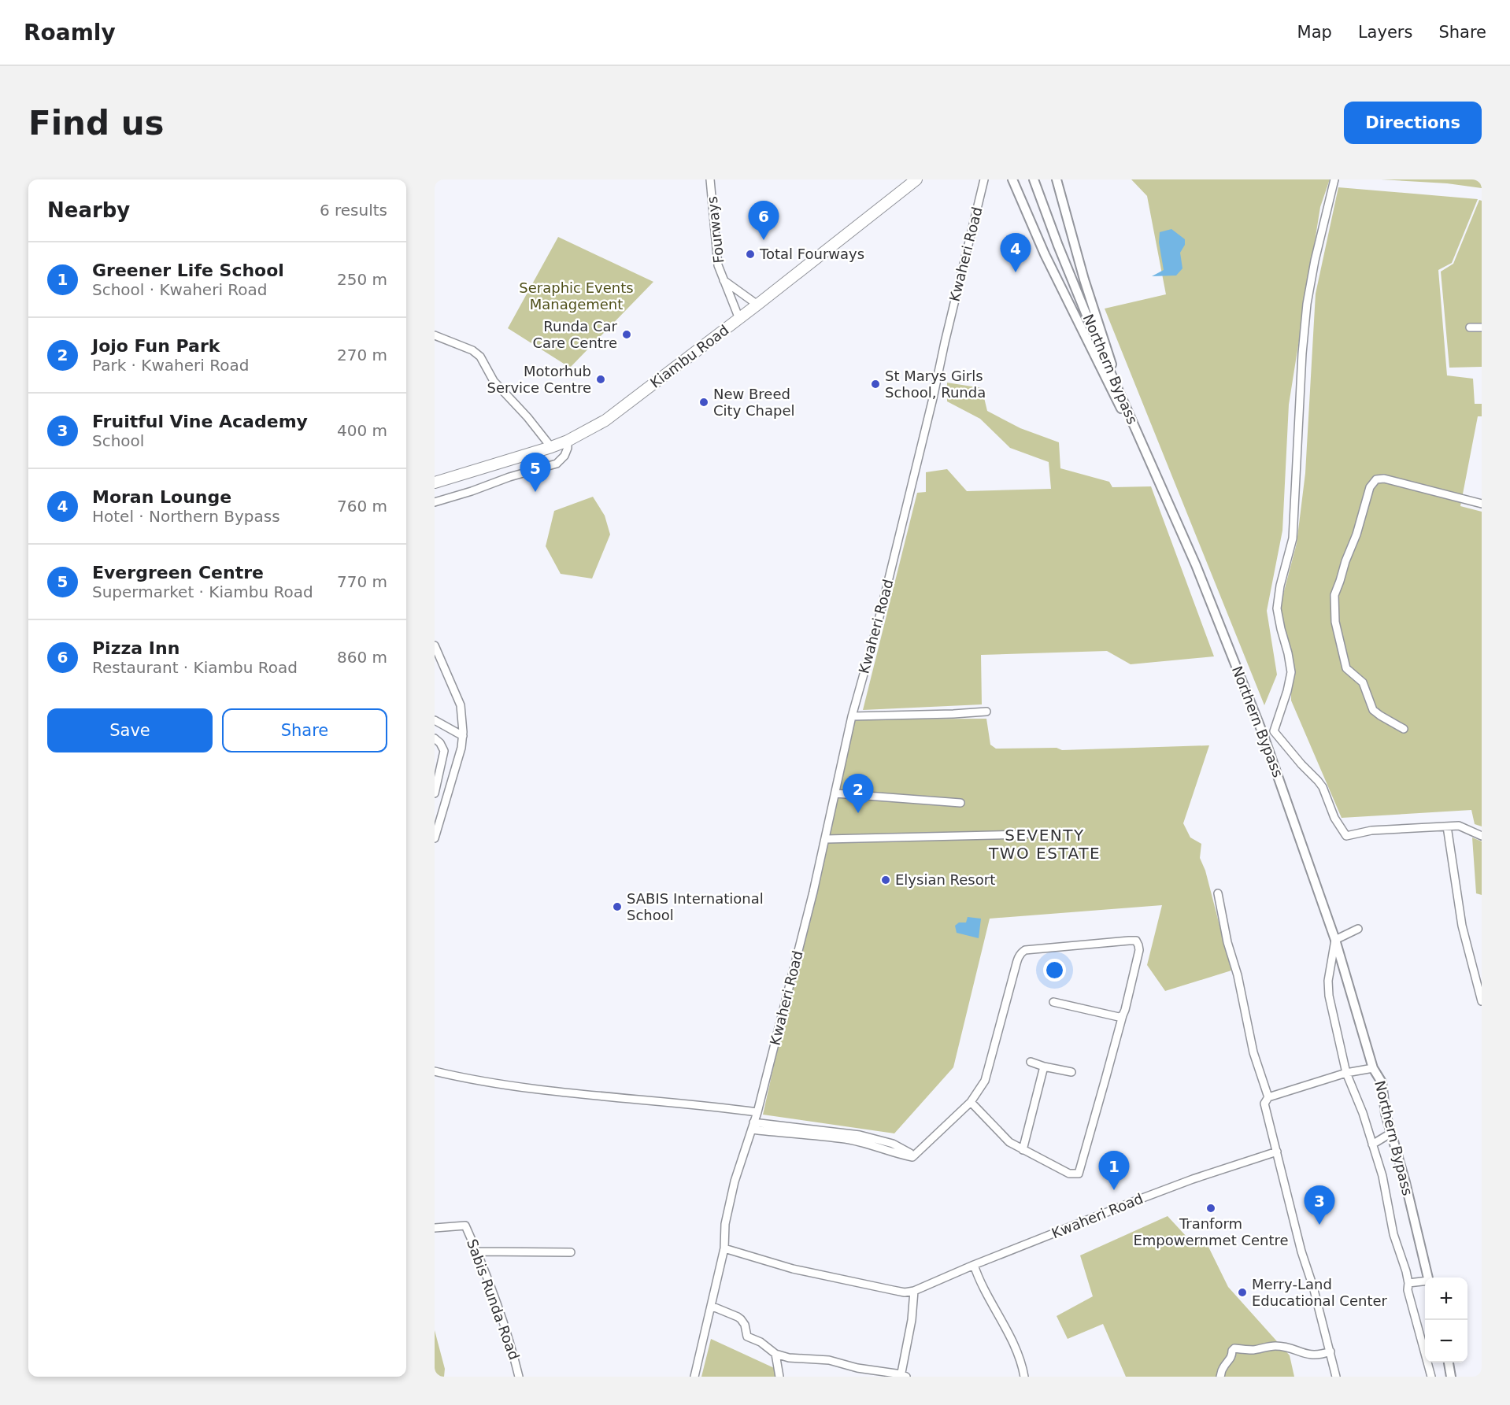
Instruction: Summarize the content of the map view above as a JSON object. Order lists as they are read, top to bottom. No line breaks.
{"streets":{"highway":["Kiambu Road"],"main road":["Northern Bypass"],"street":["Fourways","Kwaheri Road","Sabis Runda Road"]},"crossings":[["Fourways","Kiambu Road"]],"districts":["SEVENTY TWO ESTATE"],"parks":["Seraphic Events Management"],"places":["Total Fourways","Runda Car Care Centre","Motorhub Service Centre","St Marys Girls School, Runda","New Breed City Chapel","Elysian Resort","SABIS International School","Tranform Empowernmet Centre","Merry-Land Educational Center"],"page":{"header":"Roamly","nav":["Map","Layers","Share"],"buttons":["Directions",["Save","Share"]],"title":"Find us","heading":["Nearby","6 results"],"pins":["6","4","5","2","1","3"],"list":[{"mark":"1","name":"Greener Life School","note":"School · Kwaheri Road","value":"250 m"},{"mark":"2","name":"Jojo Fun Park","note":"Park · Kwaheri Road","value":"270 m"},{"mark":"3","name":"Fruitful Vine Academy","note":"School","value":"400 m"},{"mark":"4","name":"Moran Lounge","note":"Hotel · Northern Bypass","value":"760 m"},{"mark":"5","name":"Evergreen Centre","note":"Supermarket · Kiambu Road","value":"770 m"},{"mark":"6","name":"Pizza Inn","note":"Restaurant · Kiambu Road","value":"860 m"}],"map_buttons":["+","−"]}}
